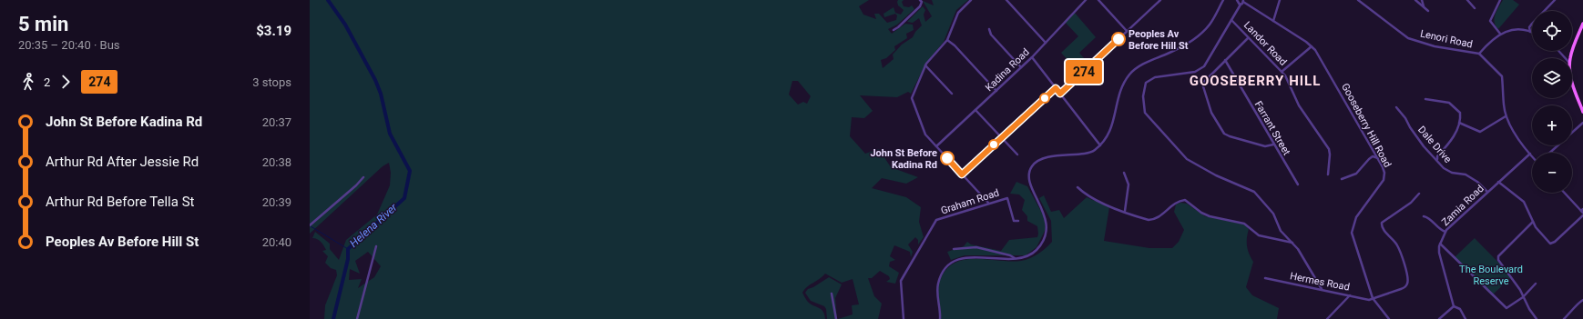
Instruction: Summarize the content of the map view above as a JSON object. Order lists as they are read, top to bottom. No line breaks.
{"streets":{"street":["Lenori Road","Landor Road","Kadina Road","Gooseberry Hill Road","Farrant Street","Dale Drive","Graham Road","Zamia Road","Hermes Road"]},"crossings":[["Lenori Road","Zamia Road"],["Gooseberry Hill Road","Hermes Road"],["Dale Drive","Zamia Road"]],"districts":["GOOSEBERRY HILL"],"water":["Helena River"],"parks":["The Boulevard Reserve"],"places":["Peoples Av Before Hill St","John St Before Kadina Rd"],"lines":["bus line 274"],"page":{"heading":["5 min","20:35 – 20:40 · Bus","$3.19"],"on_map":"274","map_buttons":["+","−"],"legs":["2","274","3 stops"],"list":[{"name":"John St Before Kadina Rd","value":"20:37"},{"name":"Arthur Rd After Jessie Rd","value":"20:38"},{"name":"Arthur Rd Before Tella St","value":"20:39"},{"name":"Peoples Av Before Hill St","value":"20:40"}]}}
